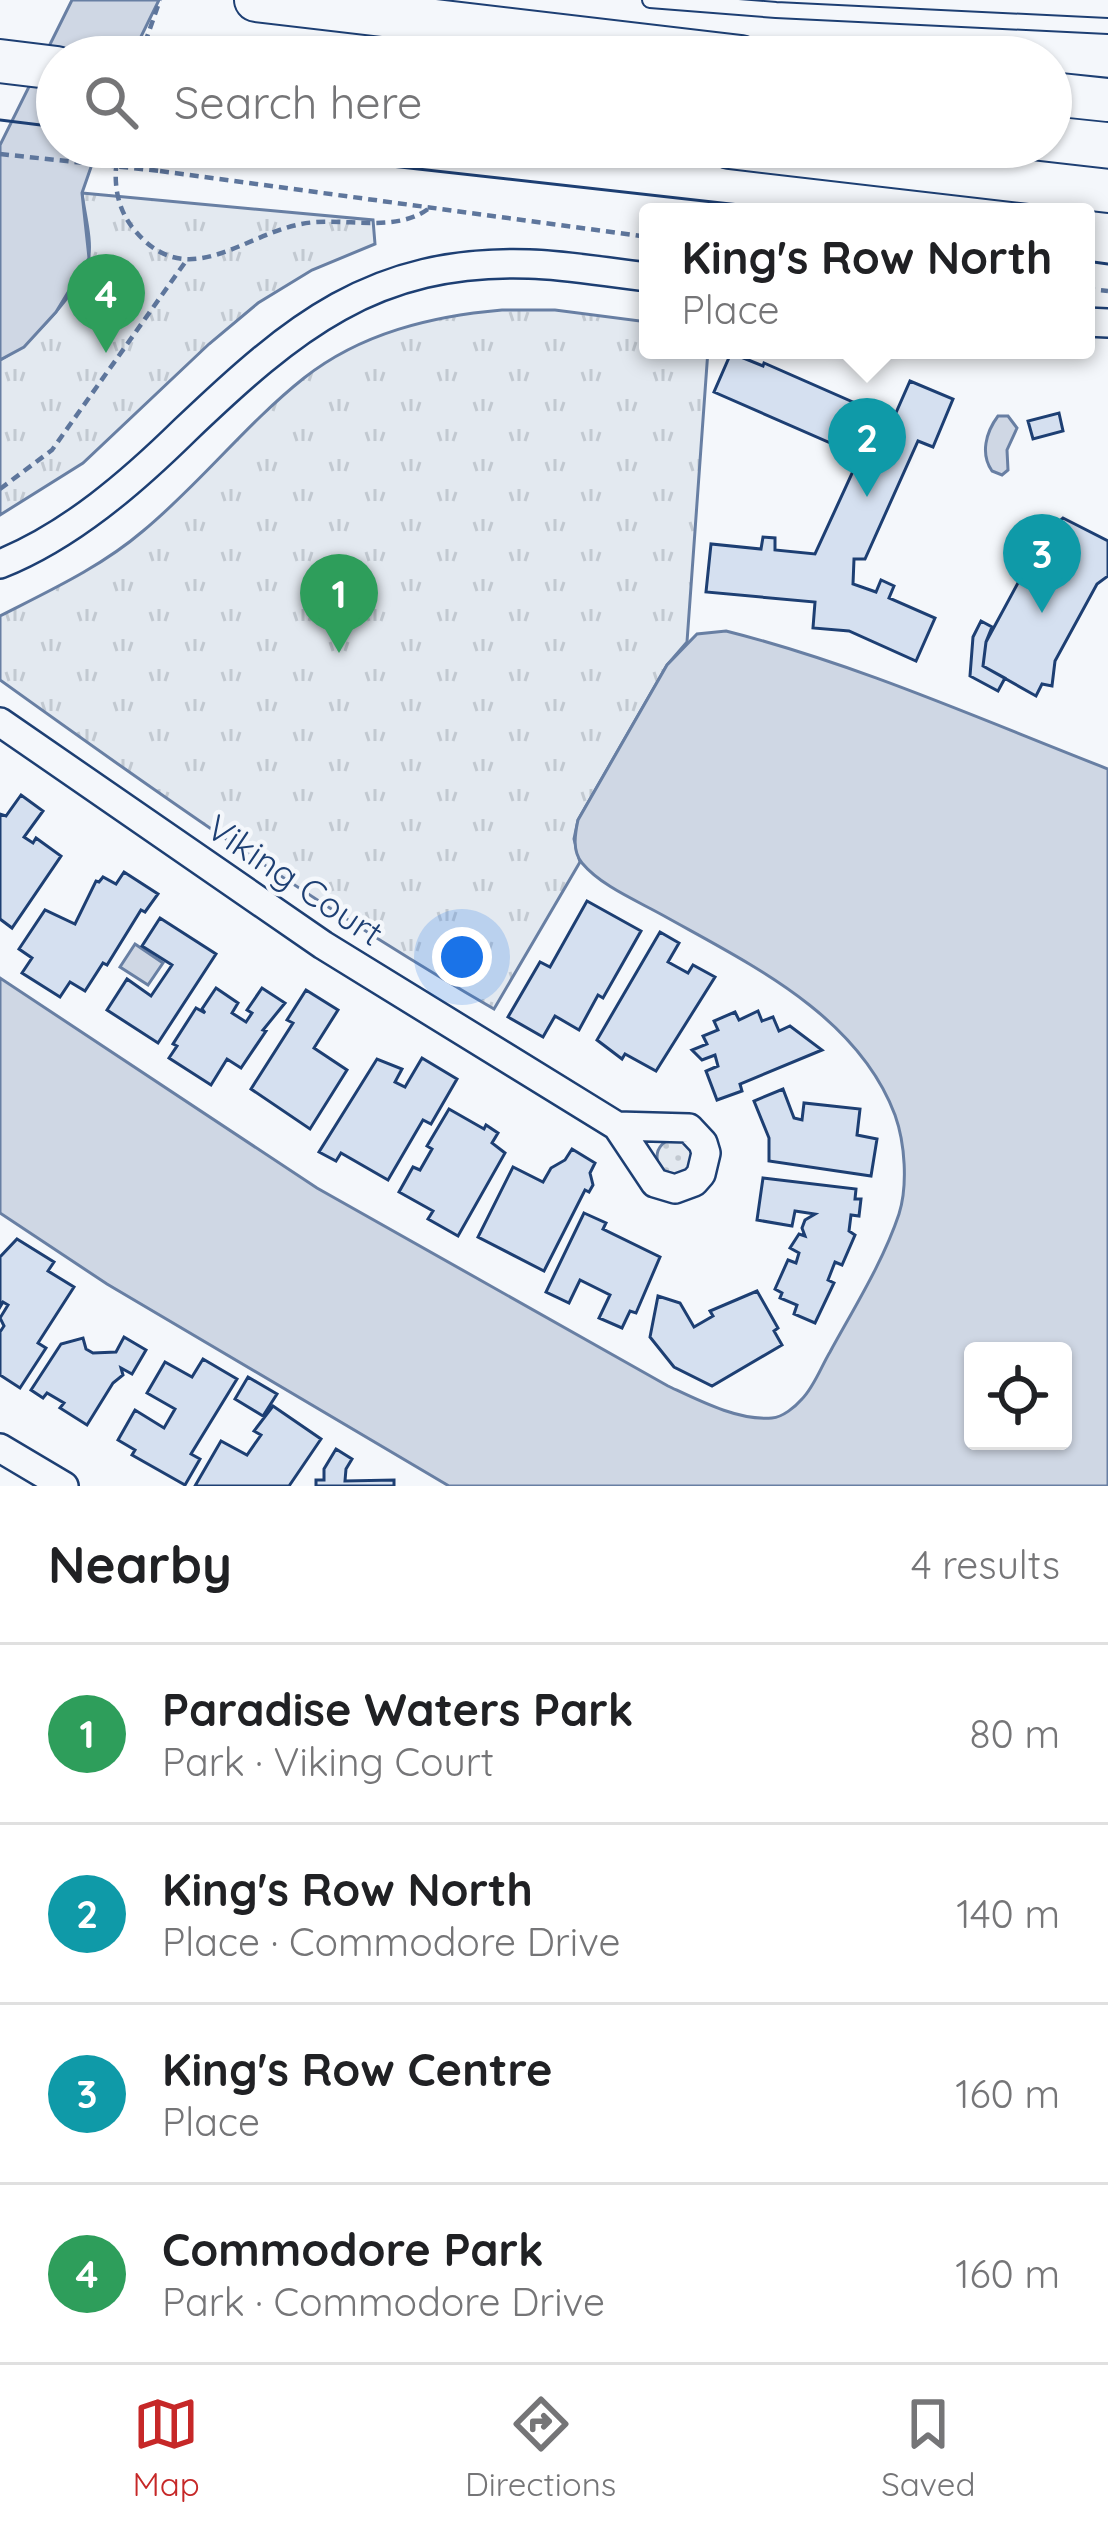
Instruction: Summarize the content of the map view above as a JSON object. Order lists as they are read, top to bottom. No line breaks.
{"streets":{"street":["Viking Court"]},"page":{"search":"Search here","popup":["King's Row North","Place"],"pins":["4","2","3","1"],"heading":["Nearby","4 results"],"list":[{"mark":"1","name":"Paradise Waters Park","note":"Park · Viking Court","value":"80 m"},{"mark":"2","name":"King's Row North","note":"Place · Commodore Drive","value":"140 m"},{"mark":"3","name":"King's Row Centre","note":"Place","value":"160 m"},{"mark":"4","name":"Commodore Park","note":"Park · Commodore Drive","value":"160 m"}],"nav":["Map","Directions","Saved"]}}
